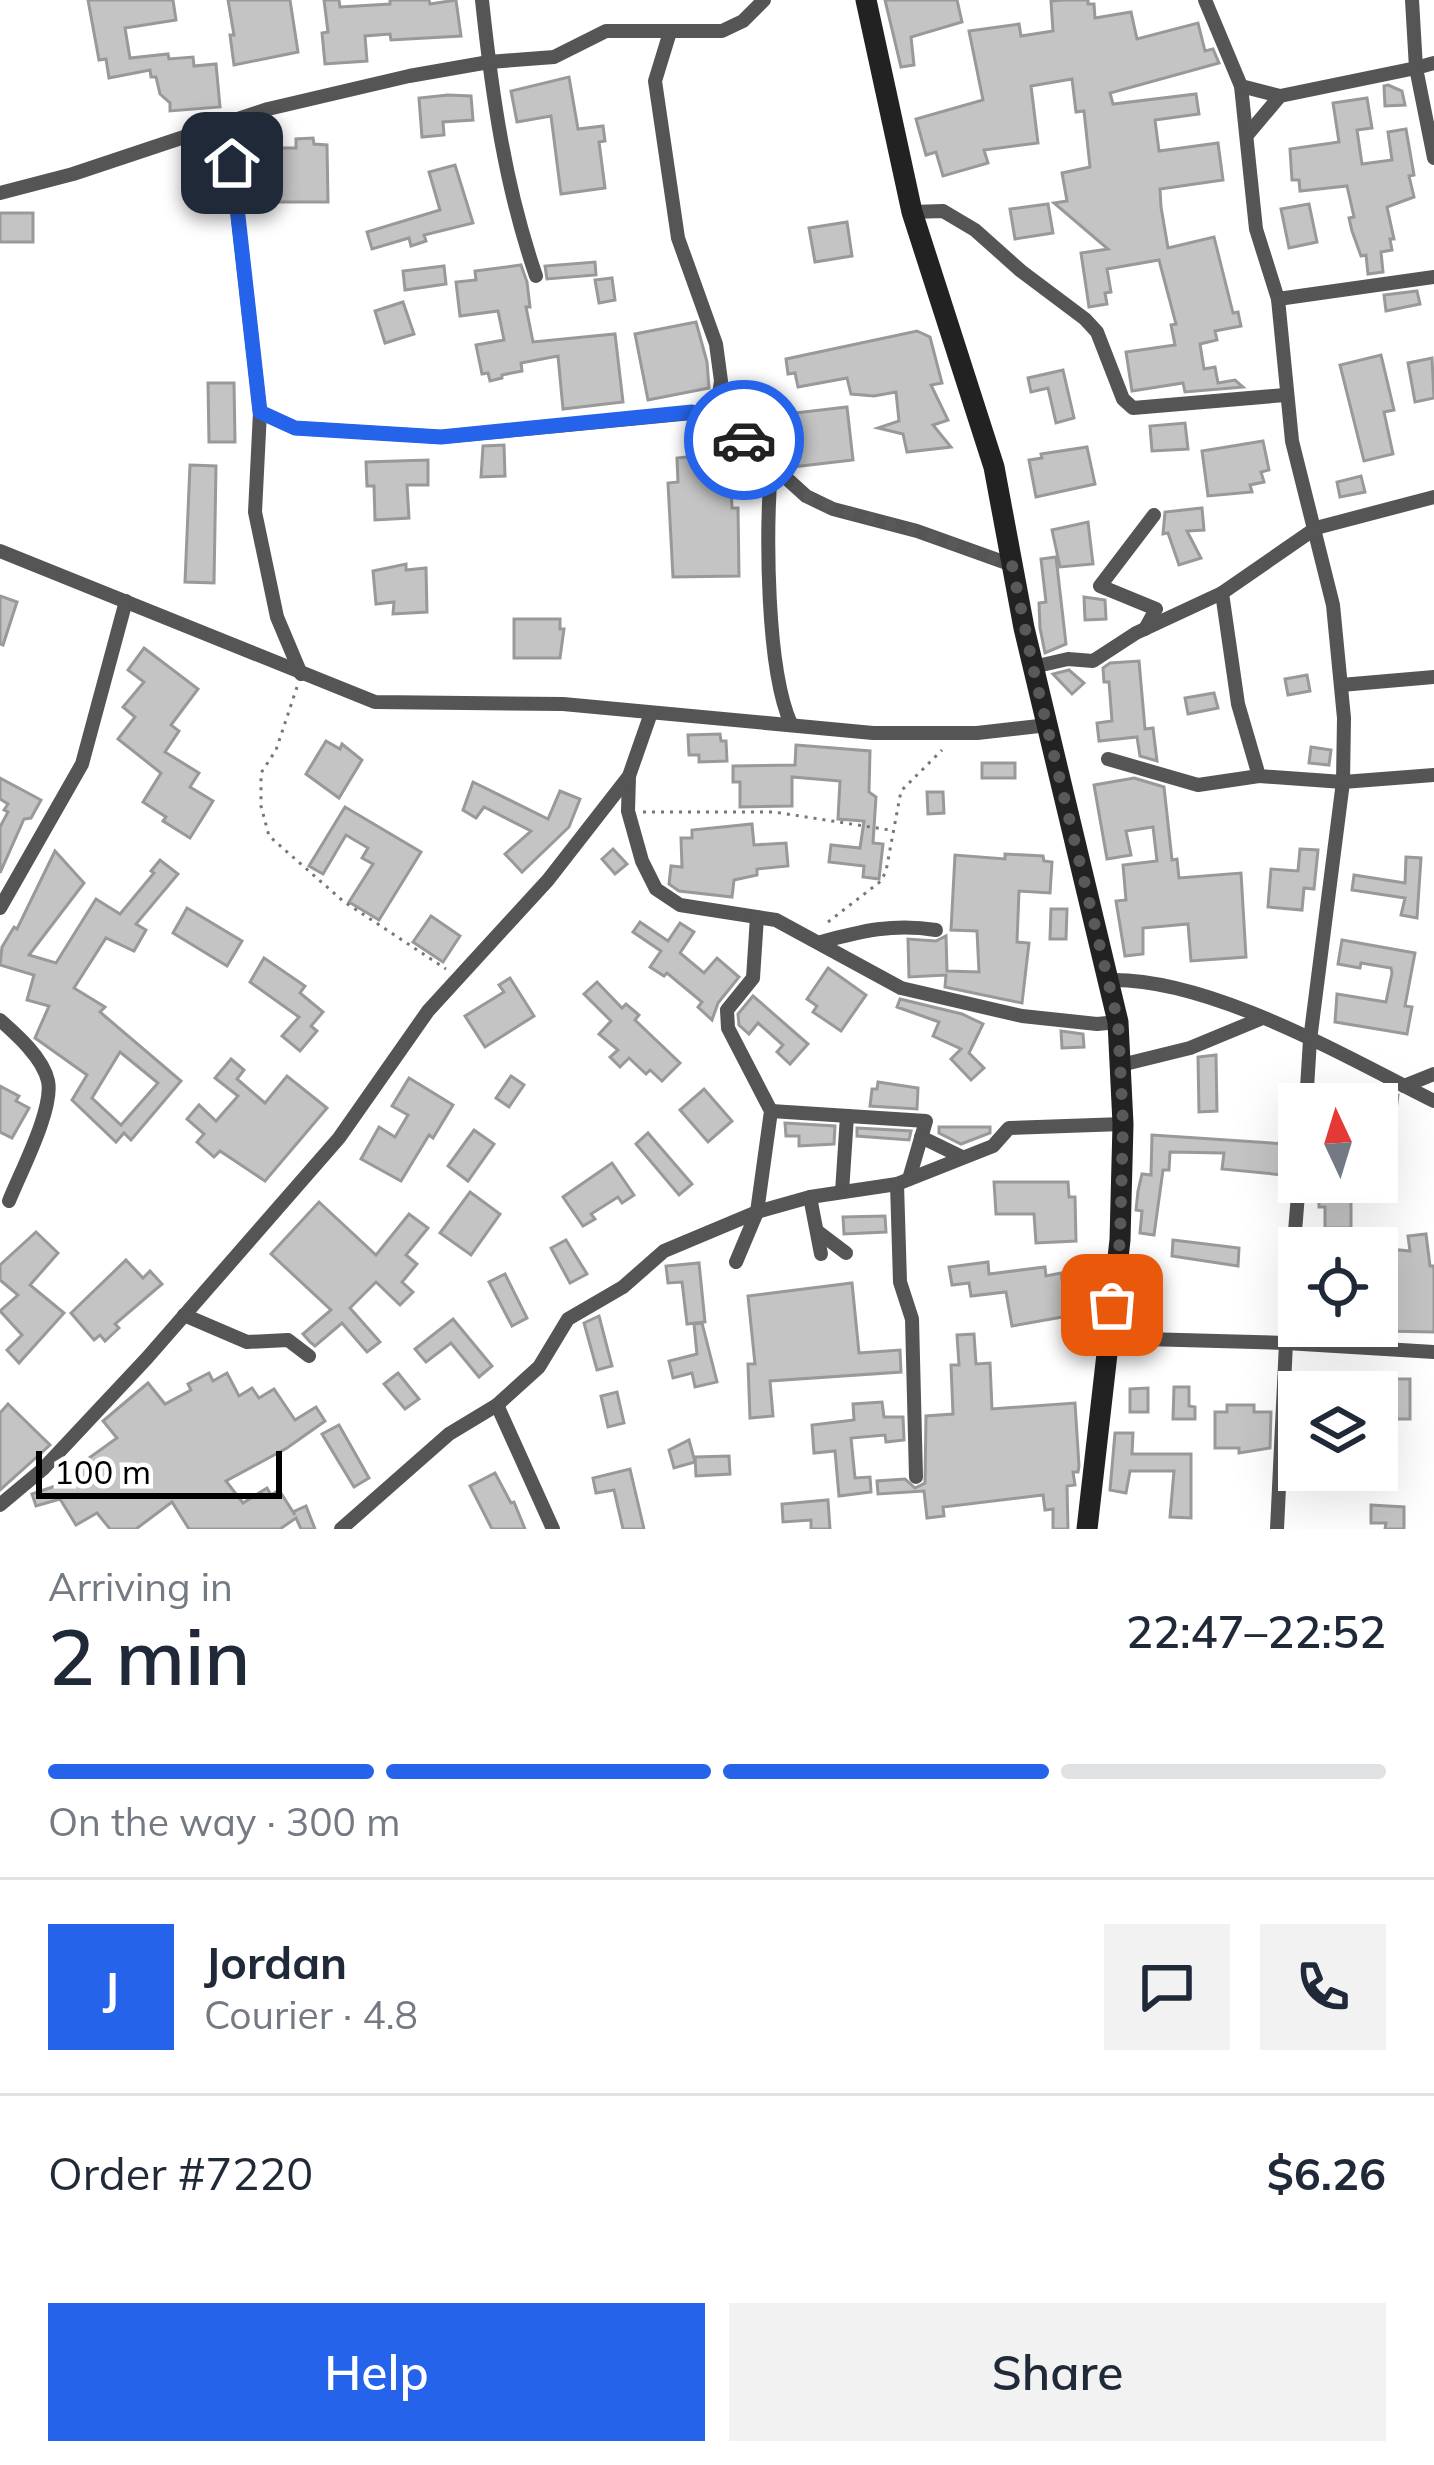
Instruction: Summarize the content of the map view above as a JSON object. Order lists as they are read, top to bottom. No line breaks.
{"scale_bar":"100 m","north":"top","page":{"scale":"100 m","heading":["2 min","Arriving in","22:47–22:52"],"panel":["Jordan","Courier · 4.8","Order #7220","$6.26"],"bar":"On the way · 300 m","round":"J","buttons":["Help","Share"]}}
